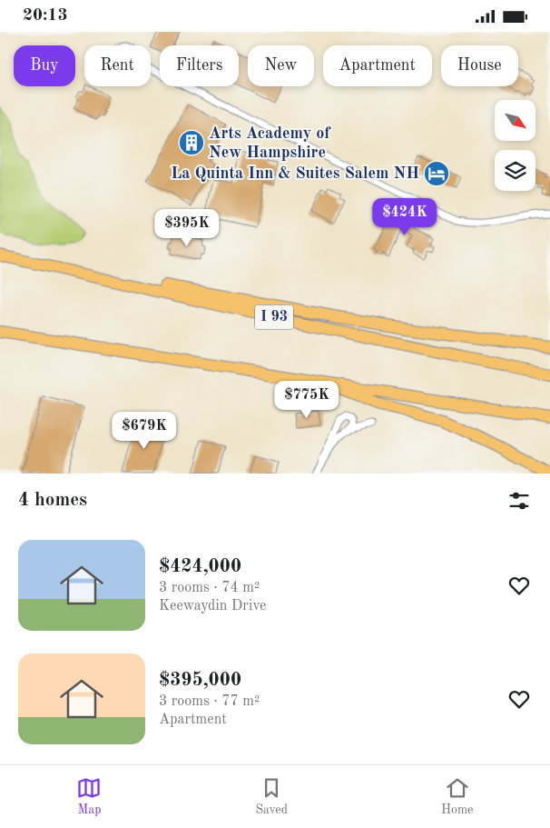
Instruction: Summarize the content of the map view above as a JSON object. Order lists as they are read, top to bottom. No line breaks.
{"streets":{"highway":["I 93"]},"places":{"building":["Arts Academy of New Hampshire"],"hotel":["La Quinta Inn & Suites Salem NH"]},"north":"bottom right","page":{"status":"20:13","chip":["Buy","Rent","Filters","New","Apartment","House"],"price":["$424K","$395K","$775K","$679K"],"heading":"4 homes","list":[{"name":"$424,000","note":"3 rooms · 74 m² · Keewaydin Drive"},{"name":"$395,000","note":"3 rooms · 77 m² · Apartment"}],"tabs":["Map","Saved","Home"]}}
